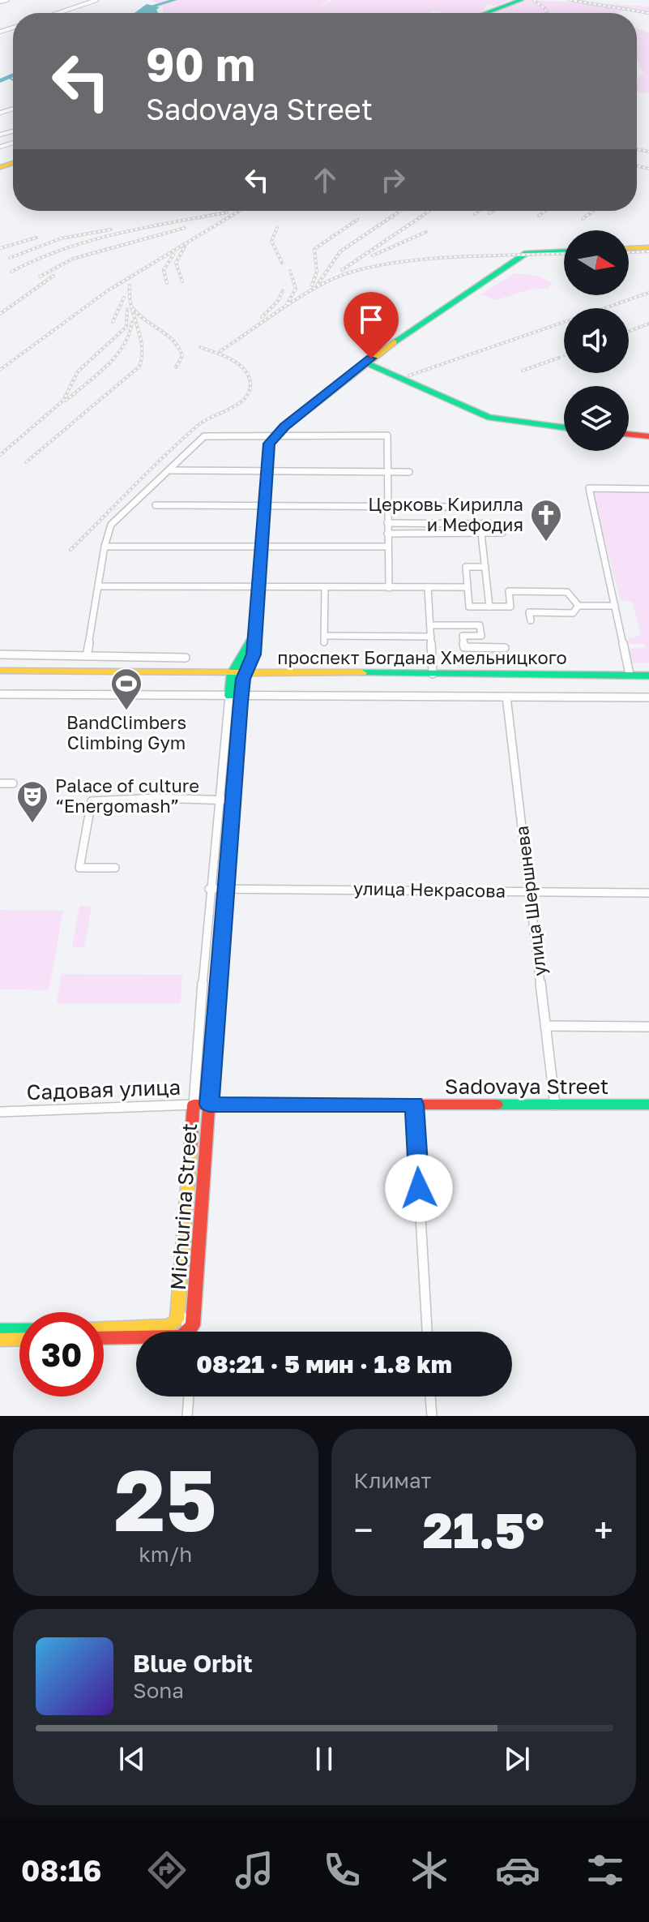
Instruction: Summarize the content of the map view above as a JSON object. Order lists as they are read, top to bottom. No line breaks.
{"streets":{"street":["проспект Богдана Хмельницкого","улица Некрасова","улица Шершнева","Sadovaya Street","Садовая улица","Michurina Street"]},"crossings":[["улица Некрасова","улица Шершнева"],["улица Шершнева","Sadovaya Street"],["Sadovaya Street","Садовая улица"],["Sadovaya Street","Michurina Street"],["Садовая улица","Michurina Street"]],"places":{"church":["Церковь Кирилла и Мефодия"],"sports":["BandClimbers Climbing Gym"],"theatre":["Palace of culture “Energomash”"]},"north":"right","page":{"turn":["90 m","Sadovaya Street"],"limit":"30","trip":"08:21 · 5 мин · 1.8 km","tile":[["25","km/h"],"Климат"],"heat":["−","21.5°","+"],"song":["Blue Orbit","Sona"],"tabs":"08:16"}}
